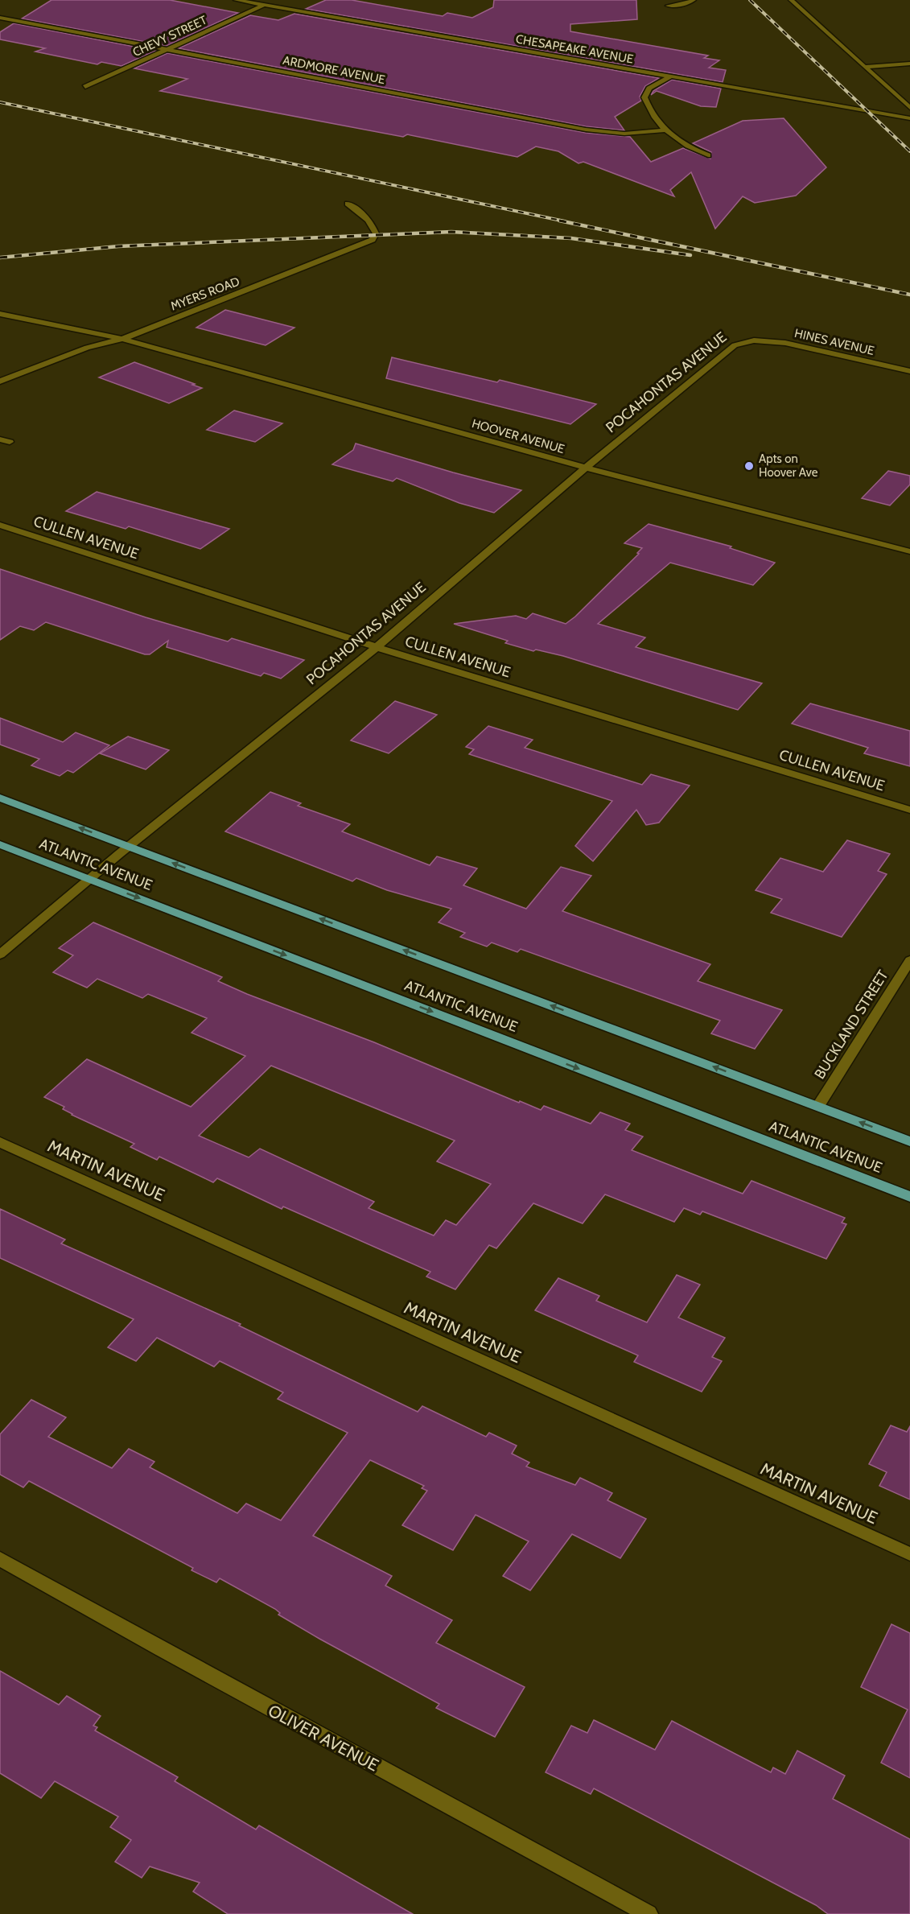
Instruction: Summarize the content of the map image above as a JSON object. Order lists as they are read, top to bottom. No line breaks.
{"streets":{"main road":["ATLANTIC AVENUE"],"street":["CHEVY STREET","CHESAPEAKE AVENUE","ARDMORE AVENUE","MYERS ROAD","HINES AVENUE","POCAHONTAS AVENUE","HOOVER AVENUE","CULLEN AVENUE","BUCKLAND STREET","MARTIN AVENUE","OLIVER AVENUE"]},"crossings":[["CHEVY STREET","CHESAPEAKE AVENUE"],["CHEVY STREET","ARDMORE AVENUE"],["MYERS ROAD","HOOVER AVENUE"],["HINES AVENUE","POCAHONTAS AVENUE"],["POCAHONTAS AVENUE","HOOVER AVENUE"],["POCAHONTAS AVENUE","CULLEN AVENUE"],["POCAHONTAS AVENUE","ATLANTIC AVENUE"],["ATLANTIC AVENUE","BUCKLAND STREET"]],"places":["Apts on Hoover Ave"]}
